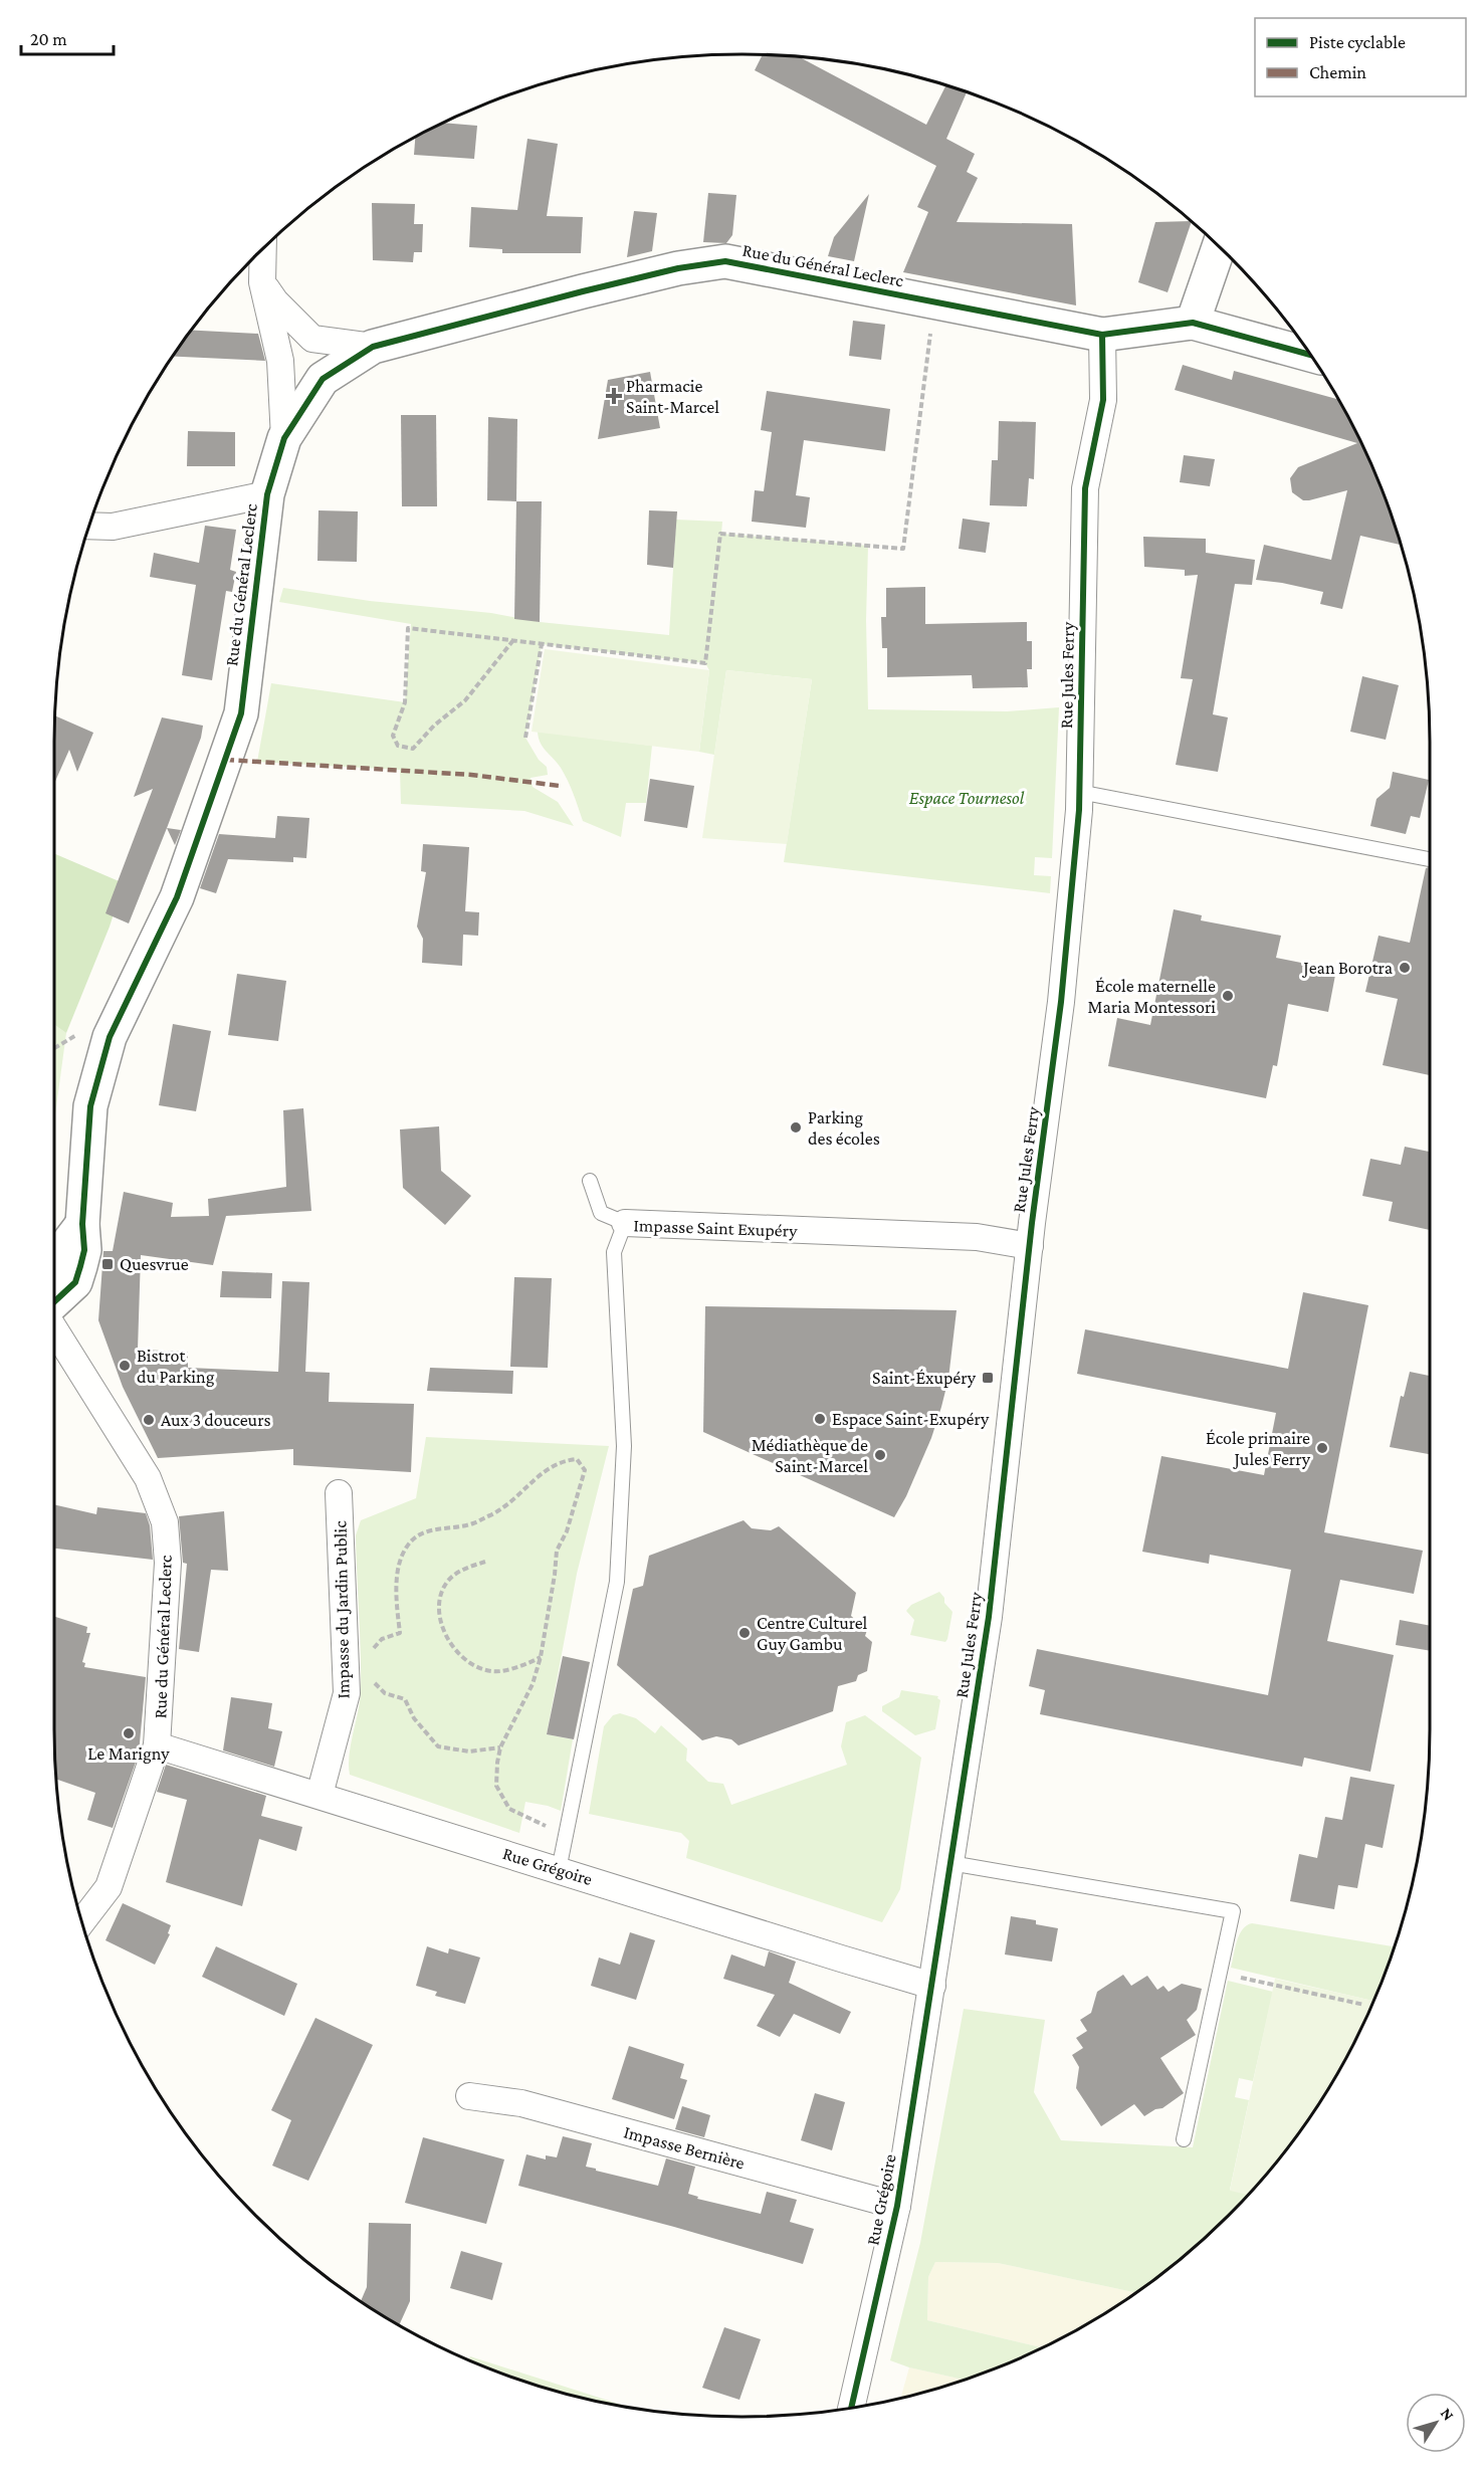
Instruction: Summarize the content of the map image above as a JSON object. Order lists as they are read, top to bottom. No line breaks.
{"streets":{"street":["Rue du Général Leclerc","Rue Jules Ferry","Impasse Saint Exupéry","Impasse du Jardin Public","Rue Grégoire","Impasse Bernière"]},"crossings":[["Rue du Général Leclerc","Rue Jules Ferry"],["Rue du Général Leclerc","Rue Grégoire"],["Rue Jules Ferry","Impasse Saint Exupéry"],["Rue Jules Ferry","Rue Grégoire"],["Impasse Saint Exupéry","Rue Grégoire"],["Impasse du Jardin Public","Rue Grégoire"],["Rue Grégoire","Impasse Bernière"]],"parks":["Espace Tournesol"],"places":{"health":["Pharmacie Saint-Marcel"],"other":["Jean Borotra","École maternelle Maria Montessori","Parking des écoles","Bistrot du Parking","Espace Saint-Exupéry","Aux 3 douceurs","École primaire Jules Ferry","Médiathèque de Saint-Marcel","Centre Culturel Guy Gambu","Le Marigny"],"transit":["Quesvrue","Saint-Éxupéry"]},"legend":["Piste cyclable","Chemin"],"scale_bar":"20 m","north":"top right"}
